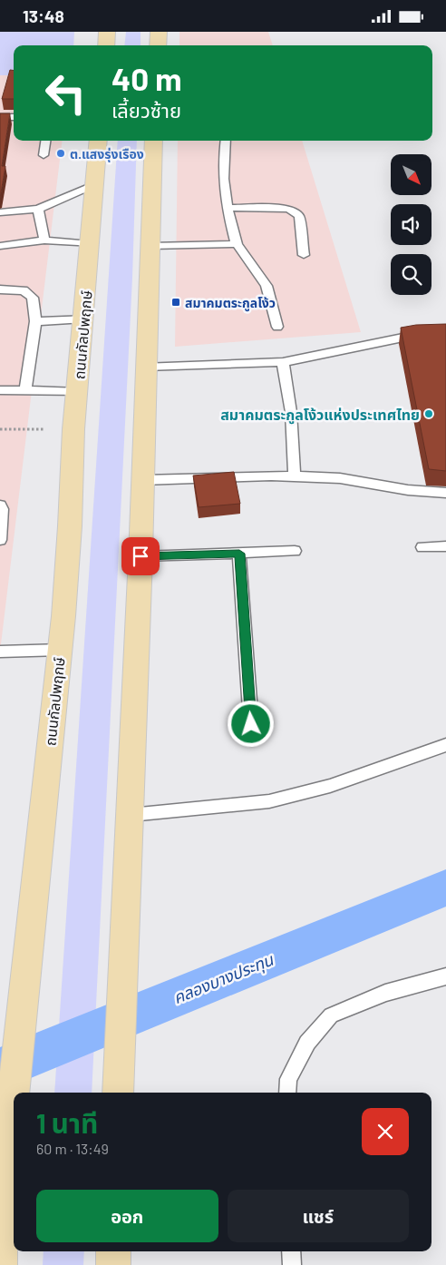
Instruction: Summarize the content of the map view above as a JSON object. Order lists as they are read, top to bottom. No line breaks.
{"streets":{"main road":["ถนนกัลปพฤกษ์"]},"water":["คลองบางประทุน"],"places":{"other":["ต.แสงรุ่งเรือง","สมาคมตระกูลโง้วแห่งประเทศไทย"],"transit":["สมาคมตระกูลโง้ว"]},"north":"bottom right","page":{"status":"13:48","turn":["40 m","เลี้ยวซ้าย"],"heading":["1 นาที","60 m · 13:49"],"buttons":["ออก","แชร์"]}}
